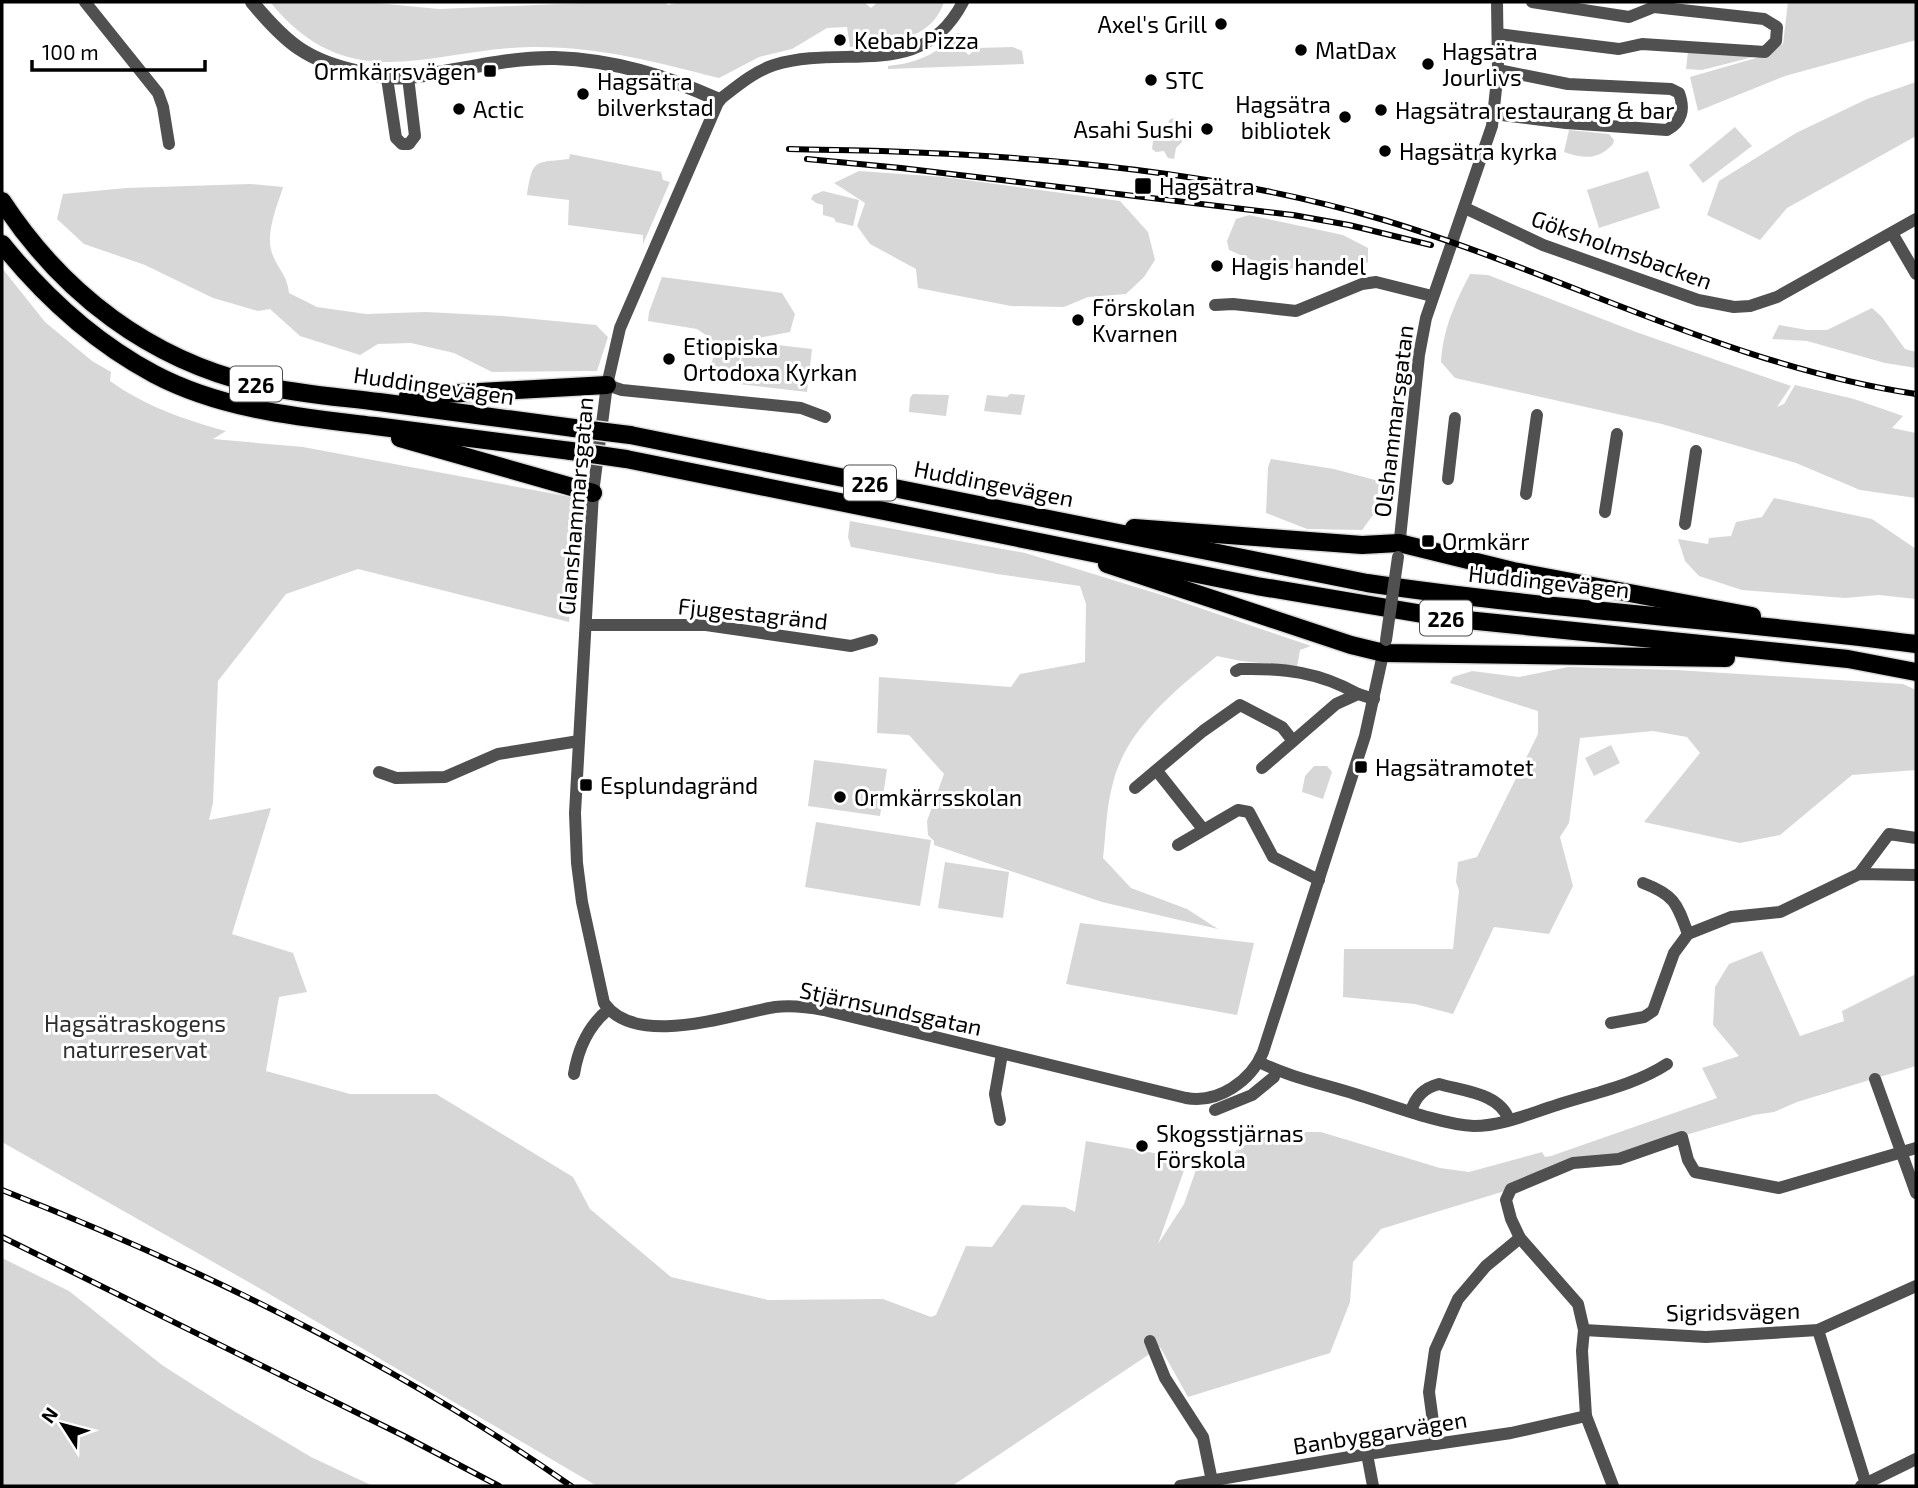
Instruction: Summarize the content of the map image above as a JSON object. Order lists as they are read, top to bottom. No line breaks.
{"streets":{"main road":["226","Huddingevägen"],"street":["Göksholmsbacken","Olshammarsgatan","Glanshammarsgatan","Fjugestagränd","Stjärnsundsgatan","Sigridsvägen","Banbyggarvägen"]},"crossings":[["Göksholmsbacken","Olshammarsgatan"],["Olshammarsgatan","Stjärnsundsgatan"],["Glanshammarsgatan","Fjugestagränd"],["Glanshammarsgatan","Stjärnsundsgatan"]],"parks":["Hagsätraskogens naturreservat"],"places":{"other":["Axel's Grill","Kebab Pizza","MatDax","Hagsätra Jourlivs","STC","Hagsätra bilverkstad","Actic","Hagsätra restaurang & bar","Hagsätra bibliotek","Asahi Sushi","Hagsätra kyrka","Hagis handel","Förskolan Kvarnen","Etiopiska Ortodoxa Kyrkan","Ormkärrsskolan","Skogsstjärnas Förskola"],"transit":["Ormkärrsvägen","Hagsätra","Ormkärr","Hagsätramotet","Esplundagränd"]},"scale_bar":"100 m","north":"top left"}
